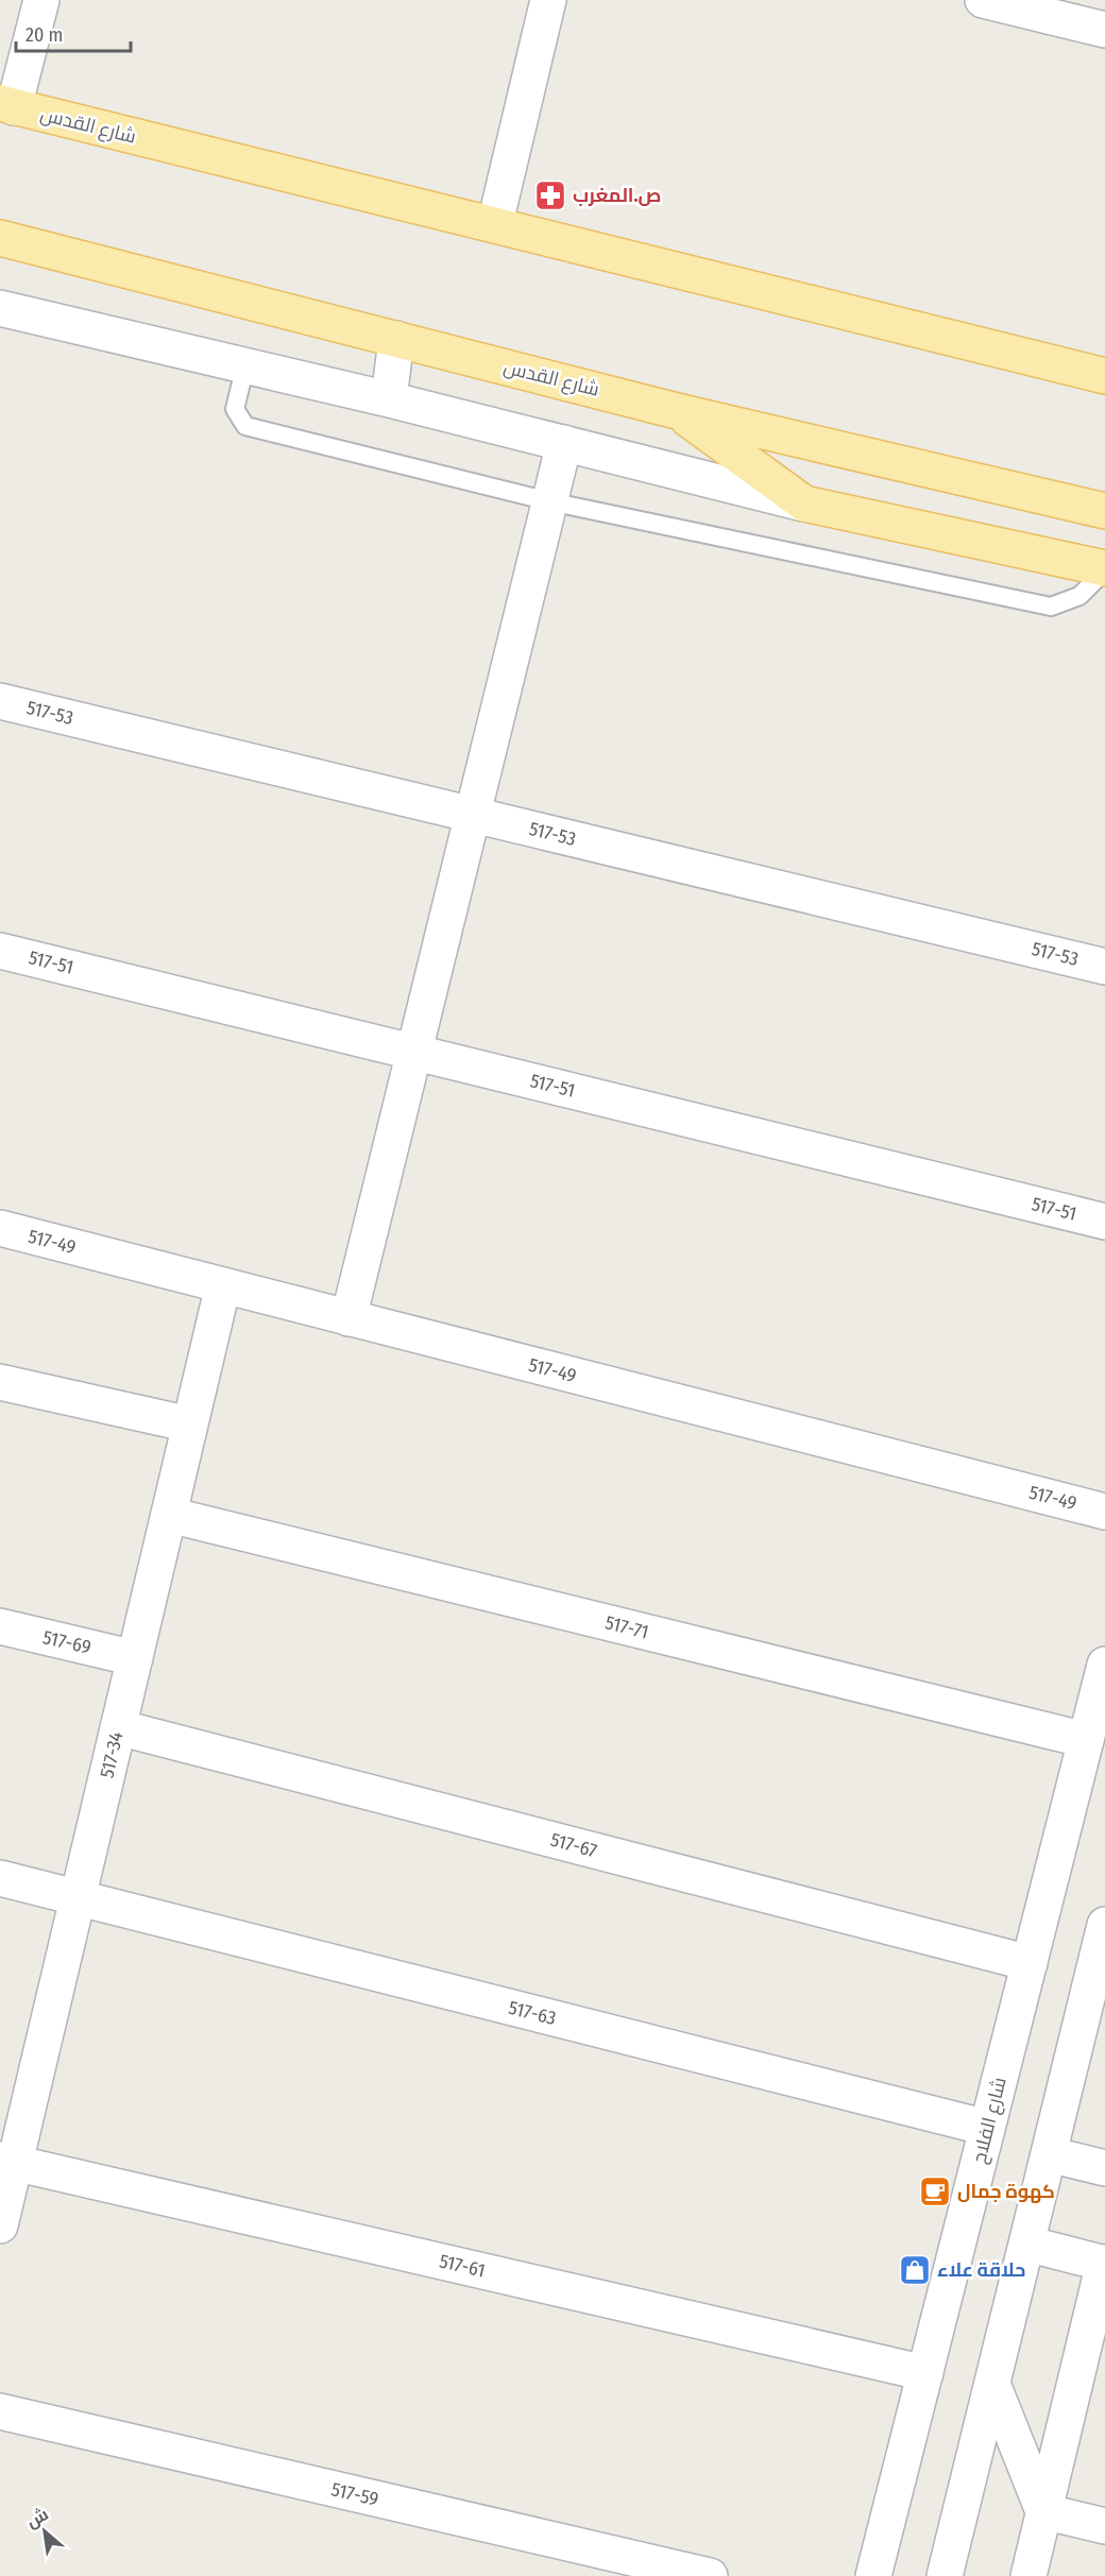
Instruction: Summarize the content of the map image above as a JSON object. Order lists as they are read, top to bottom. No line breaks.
{"streets":{"main road":["شارع القدس"],"street":["517-53","517-51","517-49","517-71","517-69","517-34","517-67","517-63","شارع الفلاح","517-61","517-59"]},"crossings":[["517-49","517-34"],["517-71","517-34"],["517-71","شارع الفلاح"],["517-69","517-34"],["517-34","517-67"],["517-34","517-63"],["517-34","517-61"],["517-67","شارع الفلاح"],["517-63","شارع الفلاح"],["شارع الفلاح","517-61"]],"places":{"pharmacy":["ص.المغرب"],"cafe":["كهوة جمال"],"shop":["حلاقة علاء"]},"scale_bar":"20 m","north":"top left"}
